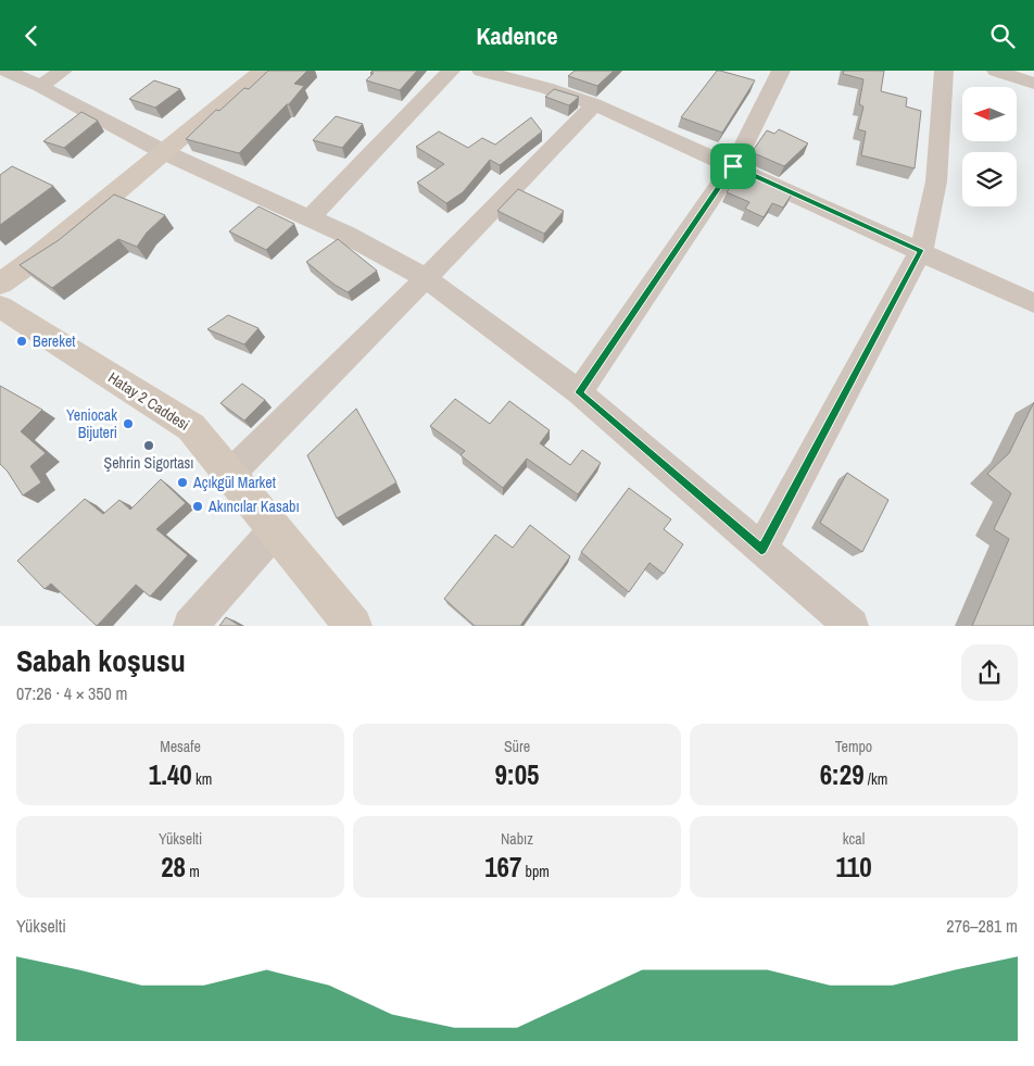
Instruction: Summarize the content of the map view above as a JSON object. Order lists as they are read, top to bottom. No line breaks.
{"streets":{"street":["Hatay 2 Caddesi"]},"places":["Bereket","Yeniocak Bijuteri","Şehrin Sigortası","Açıkgül Market","Akıncılar Kasabı"],"north":"left","page":{"header":"Kadence","heading":["Sabah koşusu","07:26 · 4 × 350 m"],"stats":[["Mesafe","1.40 km"],["Süre","9:05"],["Tempo","6:29 /km"],["Yükselti","28 m"],["Nabız","167 bpm"],["kcal","110"]],"chart":["Yükselti","276–281 m"]}}
